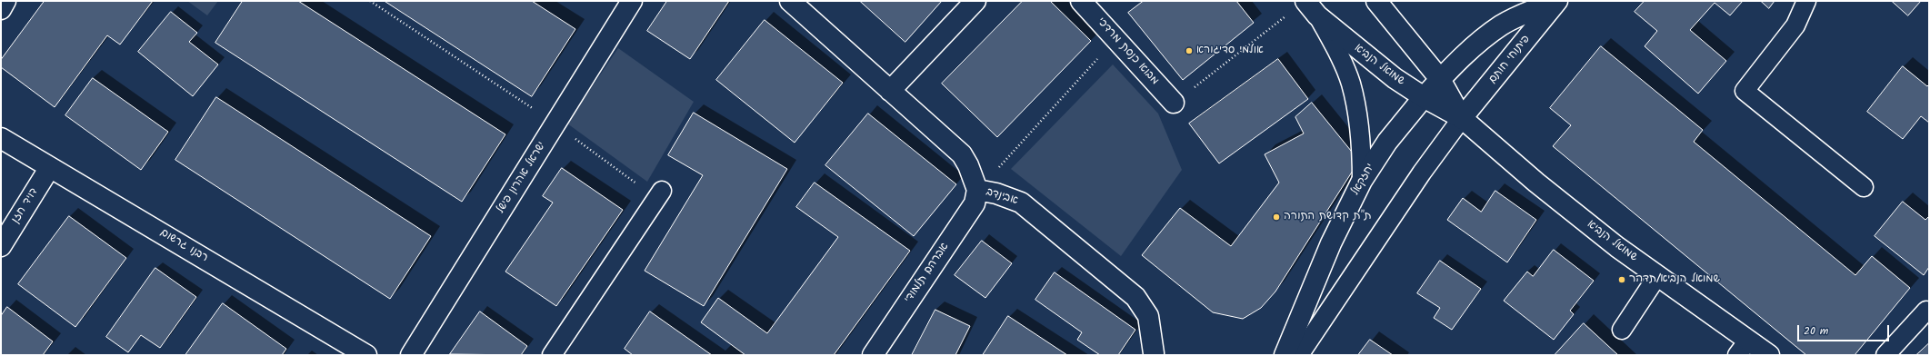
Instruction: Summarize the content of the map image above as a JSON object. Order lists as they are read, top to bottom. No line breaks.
{"streets":{"street":["מבוא כנסת מרדכי","פיתוחי חותם","שמואל הנביא","ישראל אהרון פישל","יחזקאל","אבינדב","דויד חזן","רבנו גרשום","אברהם תלמודי"]},"crossings":[["פיתוחי חותם","שמואל הנביא"],["פיתוחי חותם","יחזקאל"],["שמואל הנביא","יחזקאל"],["אבינדב","אברהם תלמודי"],["דויד חזן","רבנו גרשום"]],"places":["אולמי סדיגורא","ת\"ת קדושת התורה","שמואל הנביא/תדהר"],"scale_bar":"20 m"}
